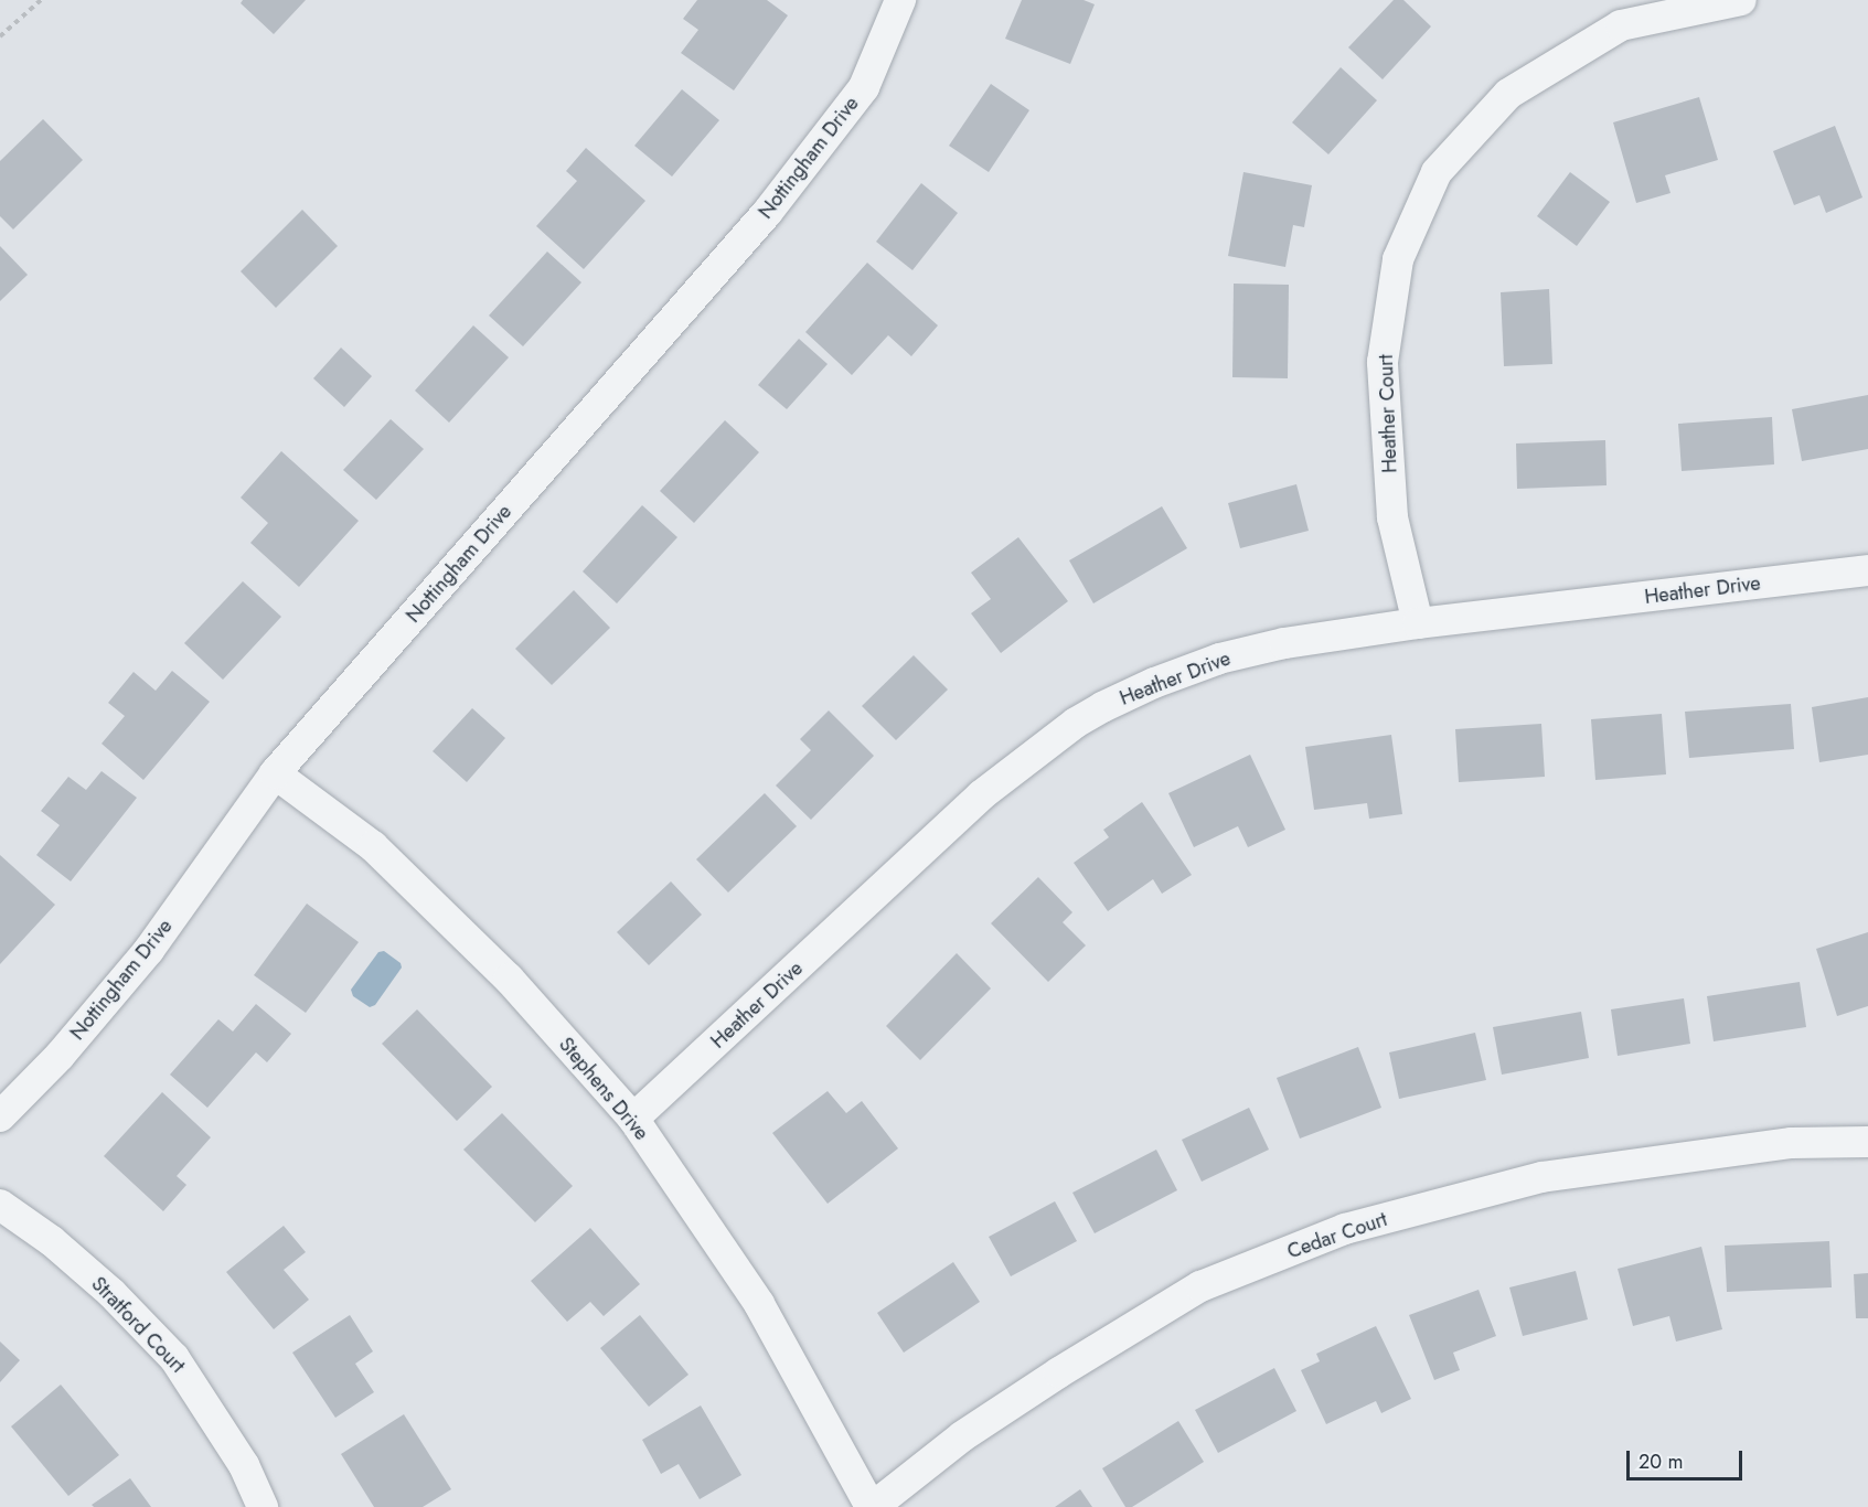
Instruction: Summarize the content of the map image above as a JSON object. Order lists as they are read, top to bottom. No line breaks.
{"streets":{"street":["Nottingham Drive","Heather Court","Heather Drive","Stephens Drive","Cedar Court","Stratford Court"]},"crossings":[["Nottingham Drive","Stephens Drive"],["Heather Court","Heather Drive"],["Heather Drive","Stephens Drive"],["Stephens Drive","Cedar Court"]],"scale_bar":"20 m"}
